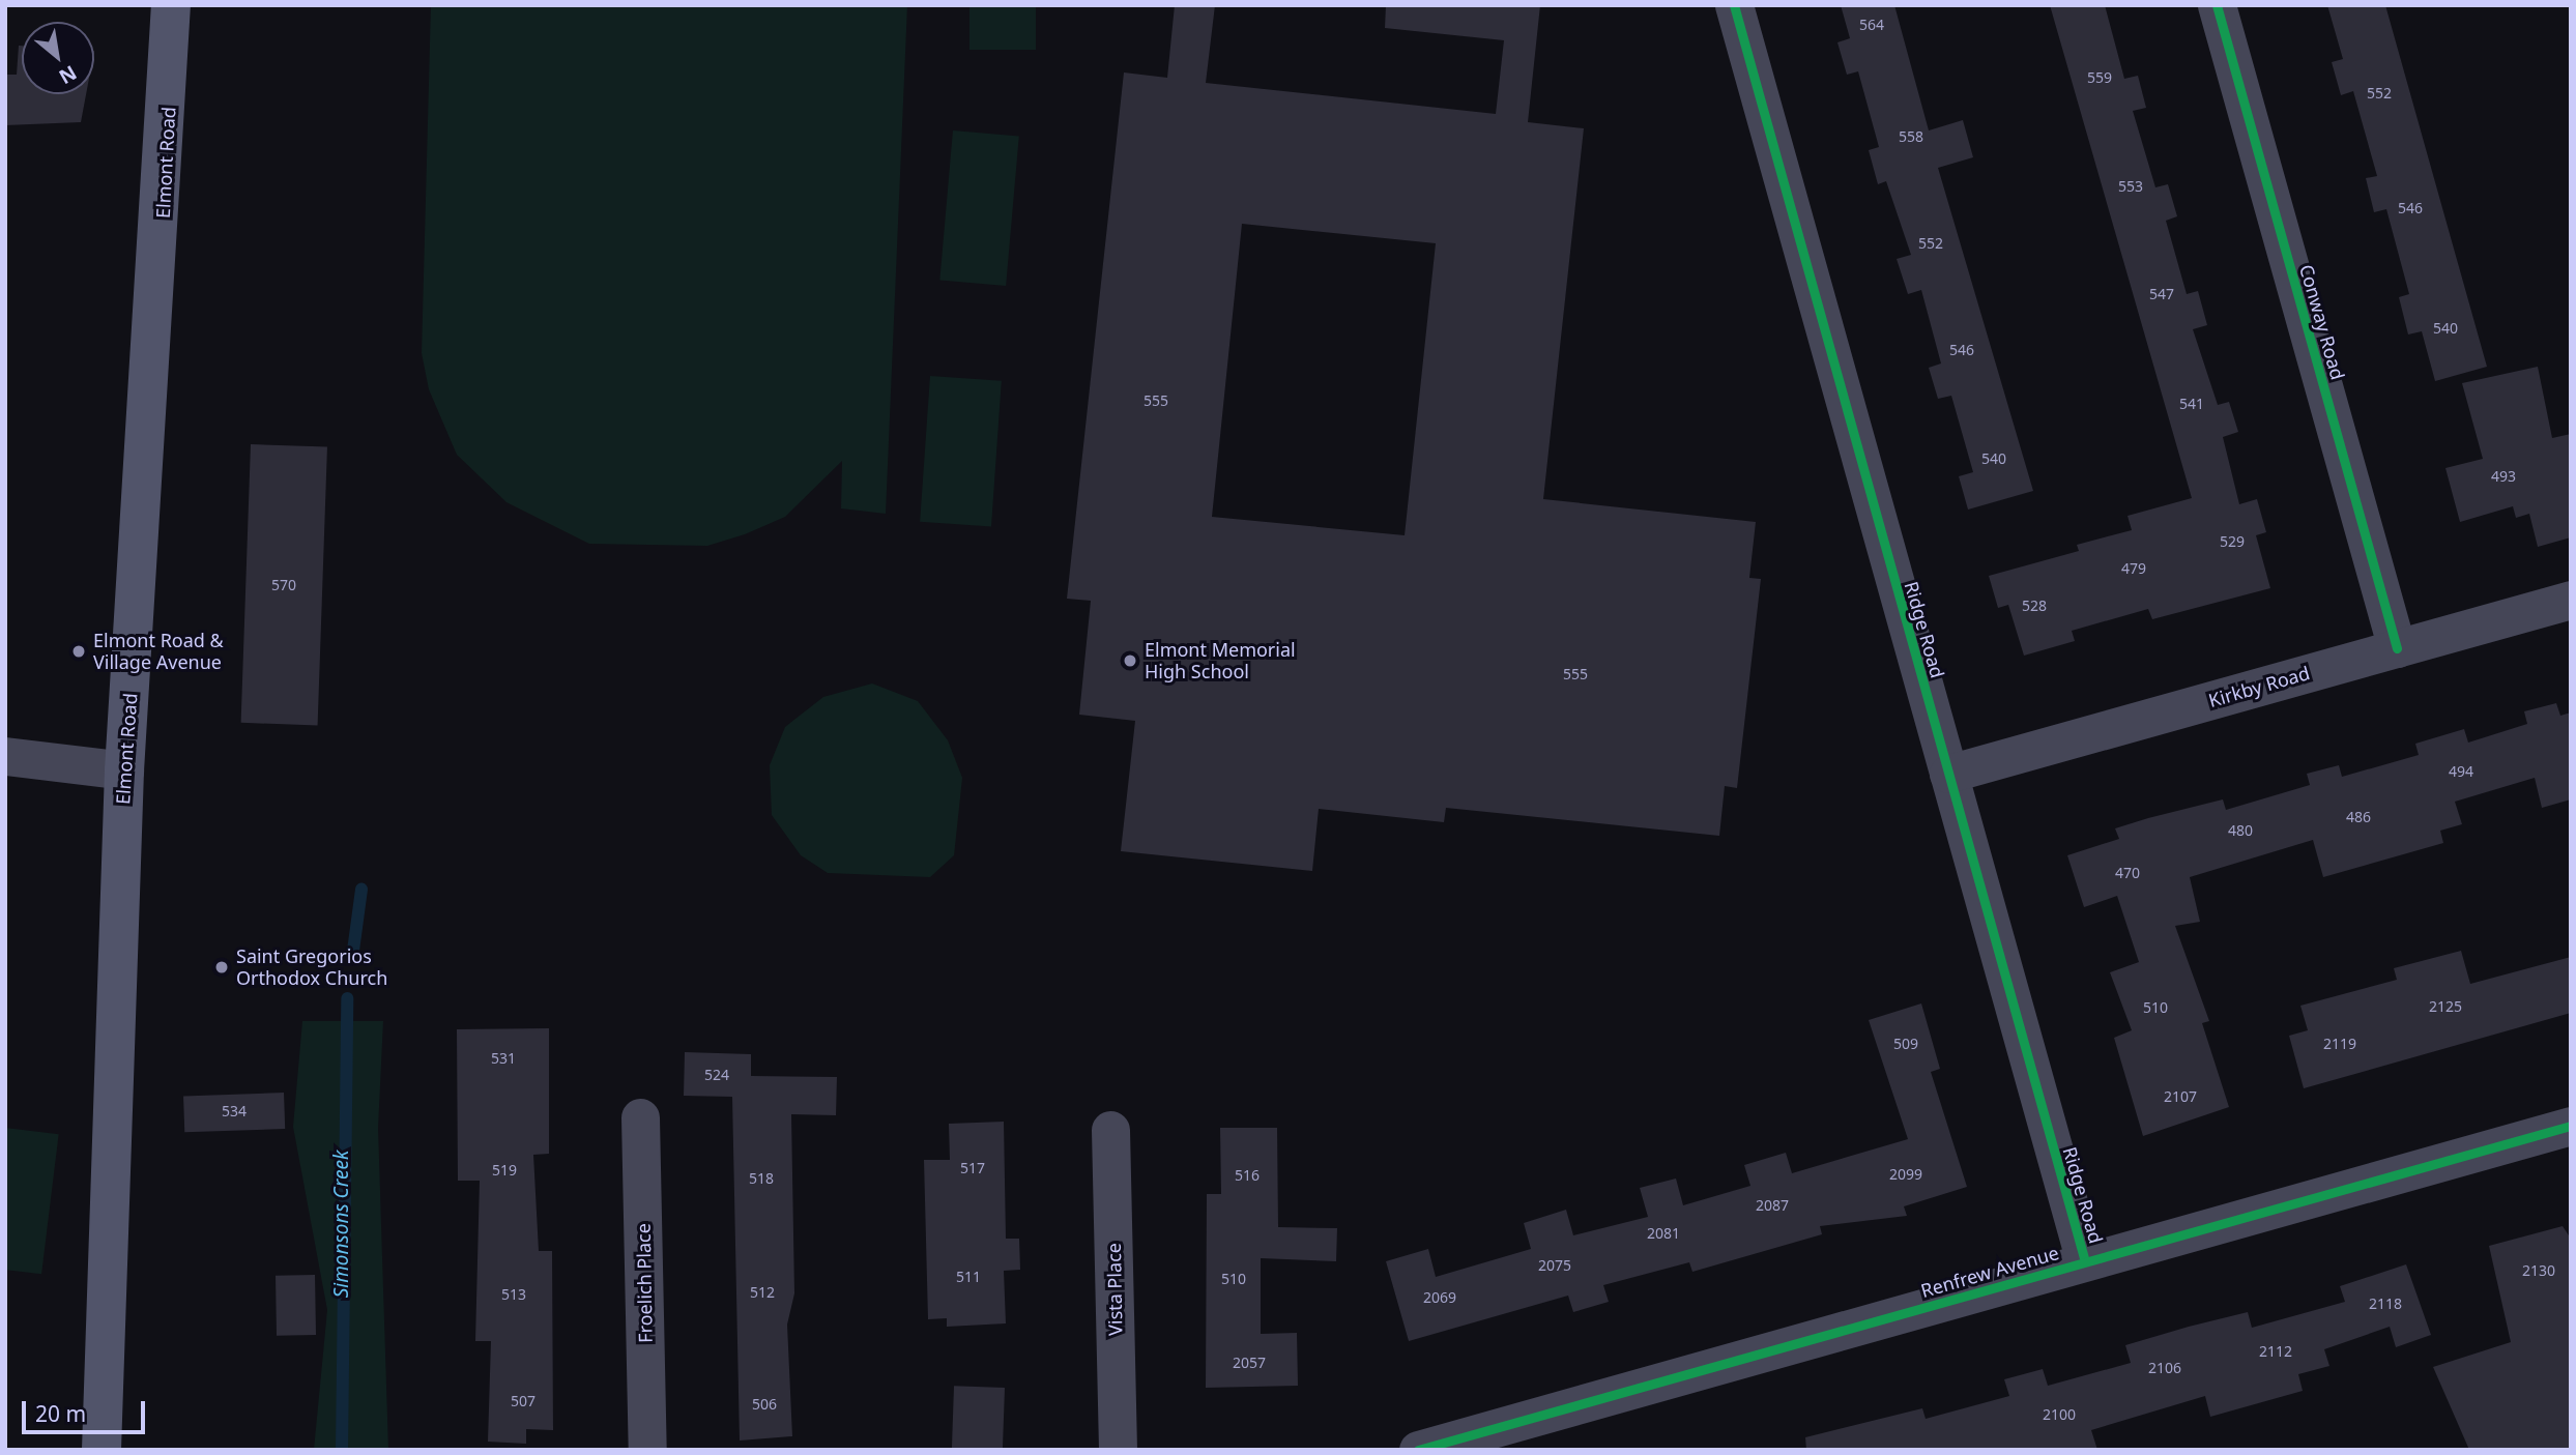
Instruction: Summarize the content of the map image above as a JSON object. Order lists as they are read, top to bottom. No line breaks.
{"streets":{"main road":["Elmont Road"],"street":["Conway Road","Ridge Road","Kirkby Road","Renfrew Avenue","Froelich Place","Vista Place"]},"crossings":[["Conway Road","Kirkby Road"],["Ridge Road","Kirkby Road"],["Ridge Road","Renfrew Avenue"]],"water":["Simonsons Creek"],"places":["Elmont Road & Village Avenue","Elmont Memorial High School","Saint Gregorios Orthodox Church"],"house_numbers":["564","559","552","558","553","546","552","547","540","546","555","541","540","493","529","479","570","528","555","494","486","480","470","2125","510","509","2119","531","524","2107","534","517","519","2099","516","518","2087","2081","2075","2130","511","510","512","513","2069","2118","2112","2057","2106","507","506","2100"],"scale_bar":"20 m","north":"bottom right"}
